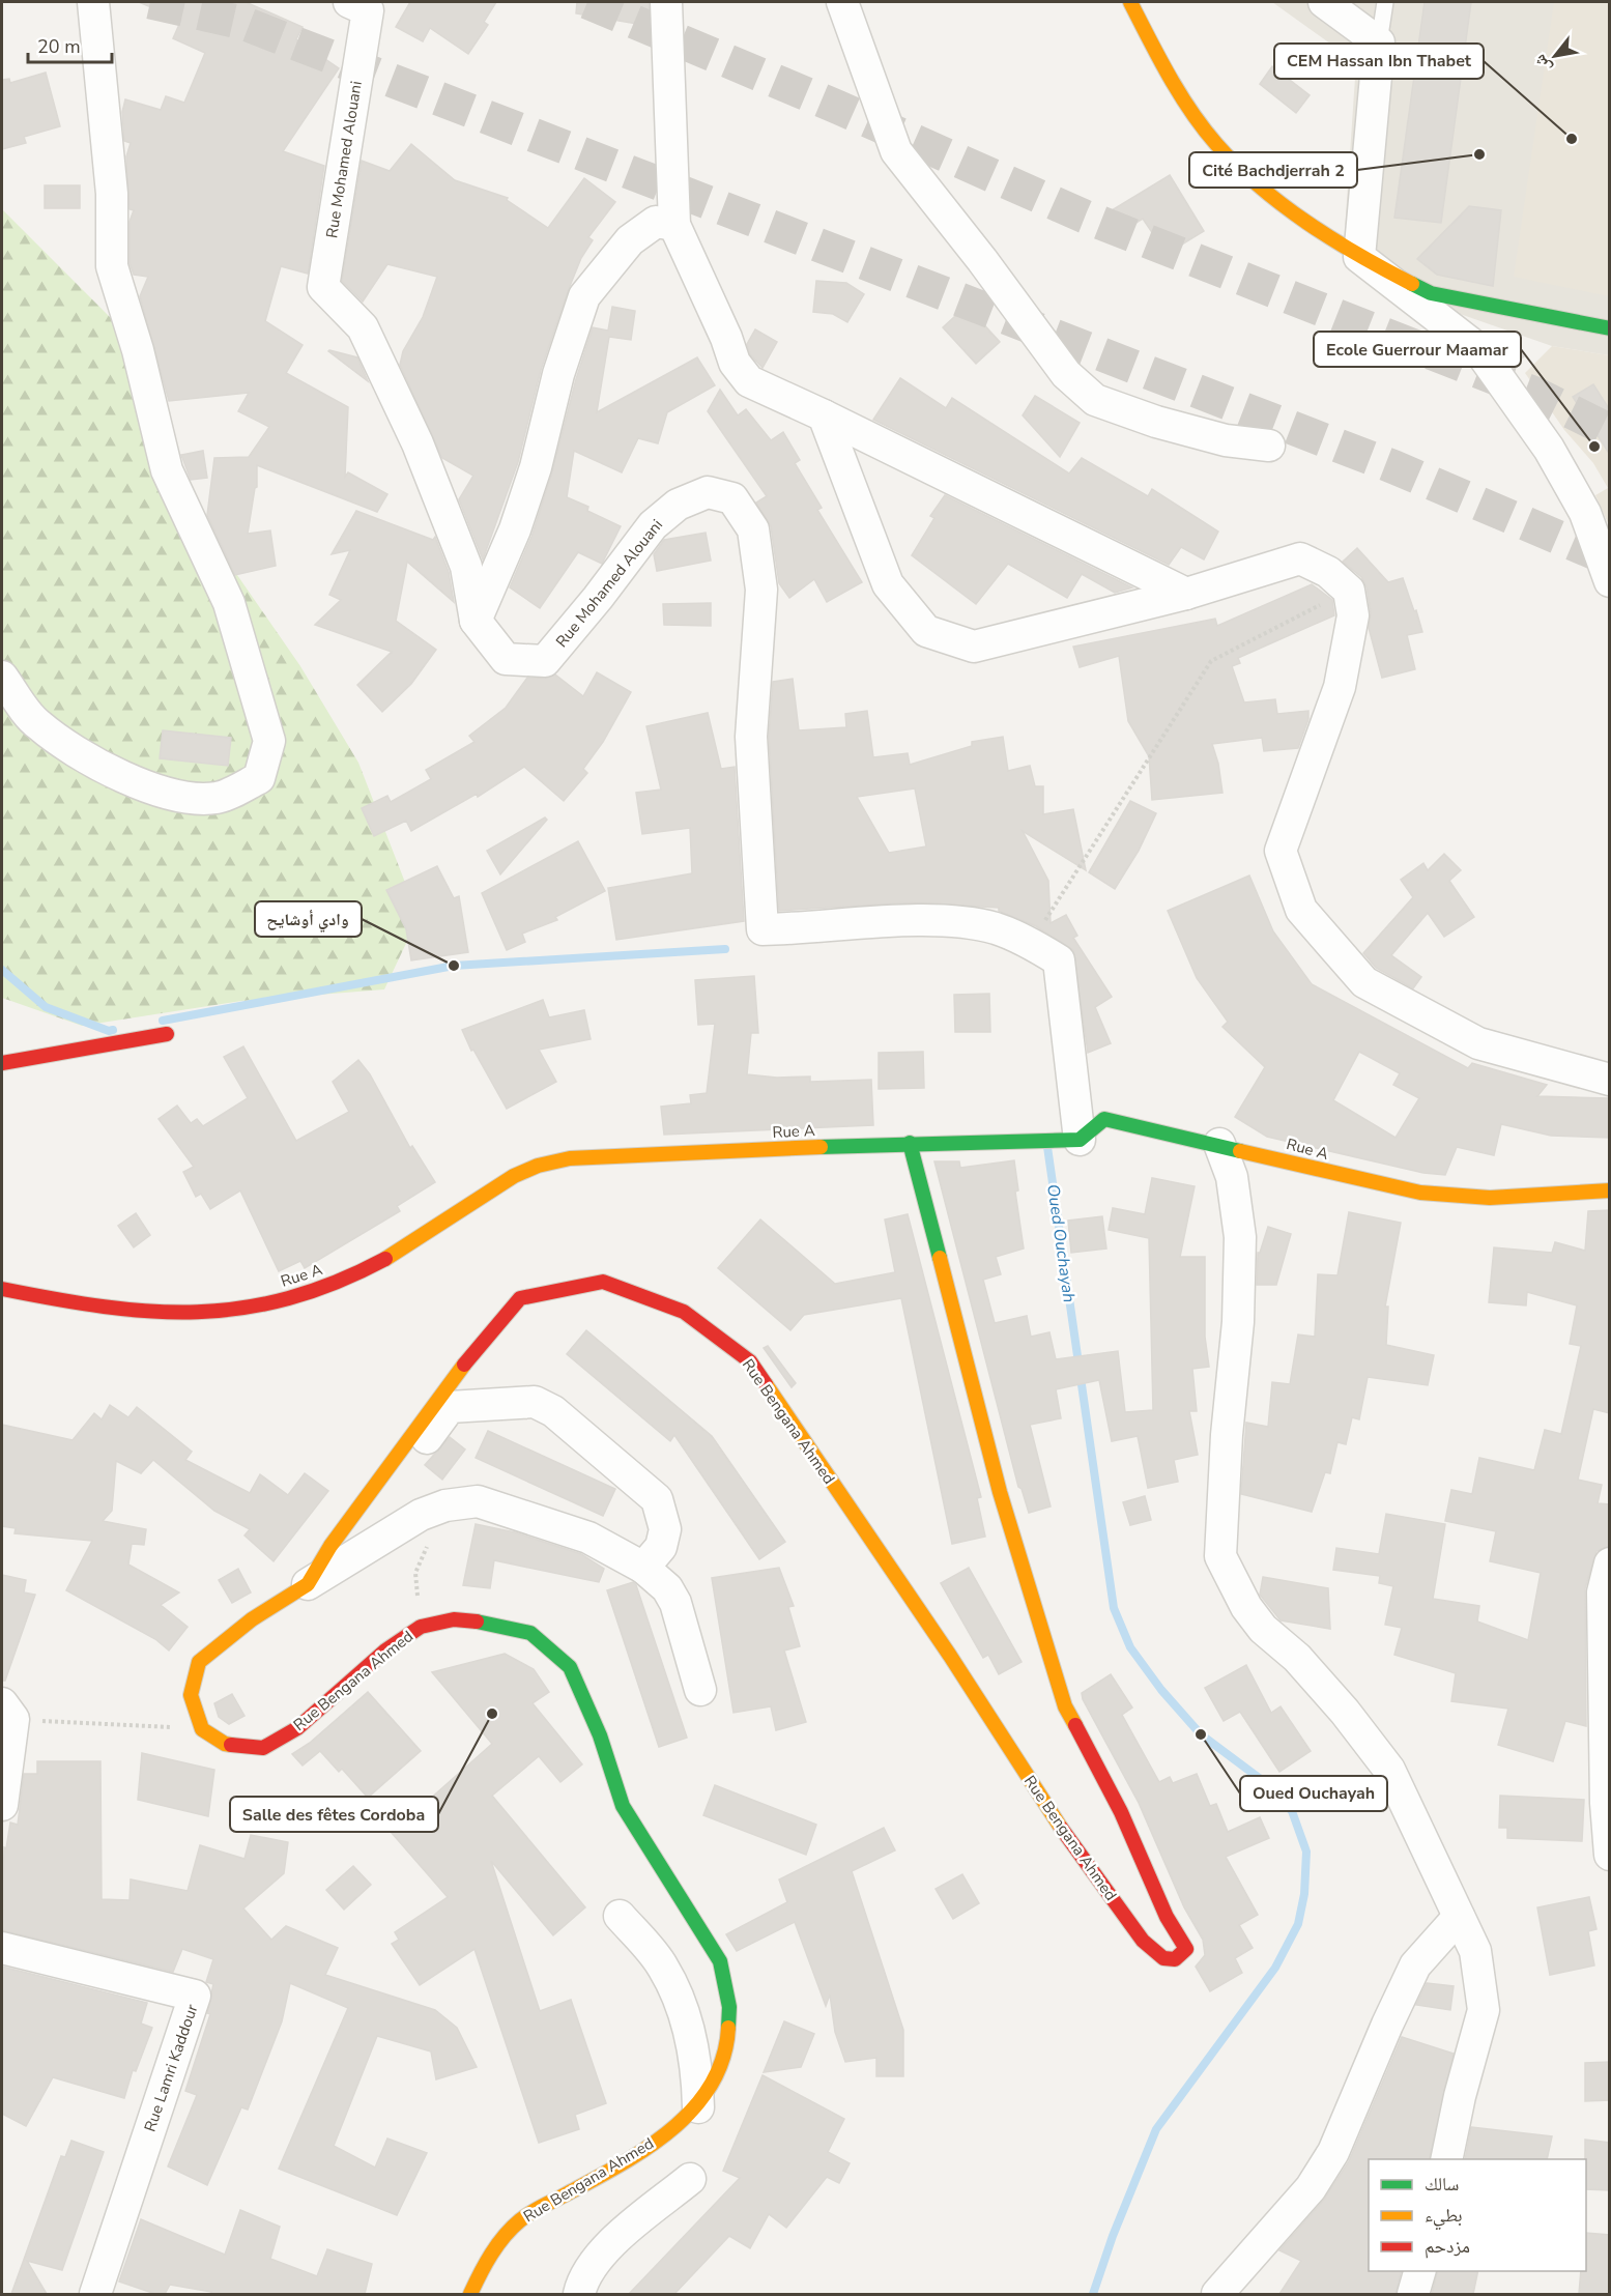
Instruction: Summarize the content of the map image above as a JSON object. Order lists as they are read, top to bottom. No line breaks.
{"streets":{"street":["Rue Mohamed Alouani","Rue A","Rue Bengana Ahmed","Rue Lamri Kaddour"]},"crossings":[["Rue Mohamed Alouani","Rue A"],["Rue A","Rue Bengana Ahmed"]],"water":["Oued Ouchayah"],"places":["CEM Hassan Ibn Thabet","Cité Bachdjerrah 2","Ecole Guerrour Maamar","وادي أوشايح","Salle des fêtes Cordoba","Oued Ouchayah"],"legend":["سالك","بطيء","مزدحم"],"scale_bar":"20 m","north":"bottom left"}
